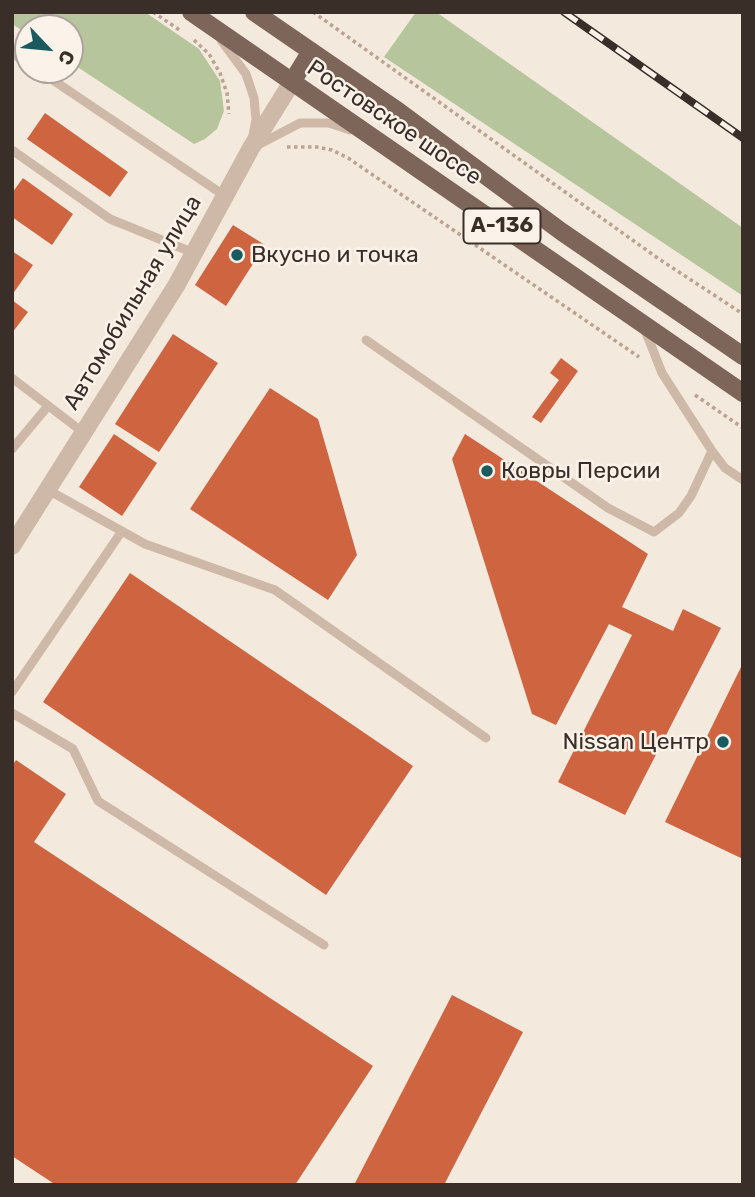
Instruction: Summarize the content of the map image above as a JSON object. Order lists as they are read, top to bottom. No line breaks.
{"streets":{"main road":["Ростовское шоссе","А-136"],"street":["Автомобильная улица"]},"crossings":[["Ростовское шоссе","Автомобильная улица"]],"places":["Вкусно и точка","Ковры Персии","Nissan Центр"],"north":"bottom right"}
